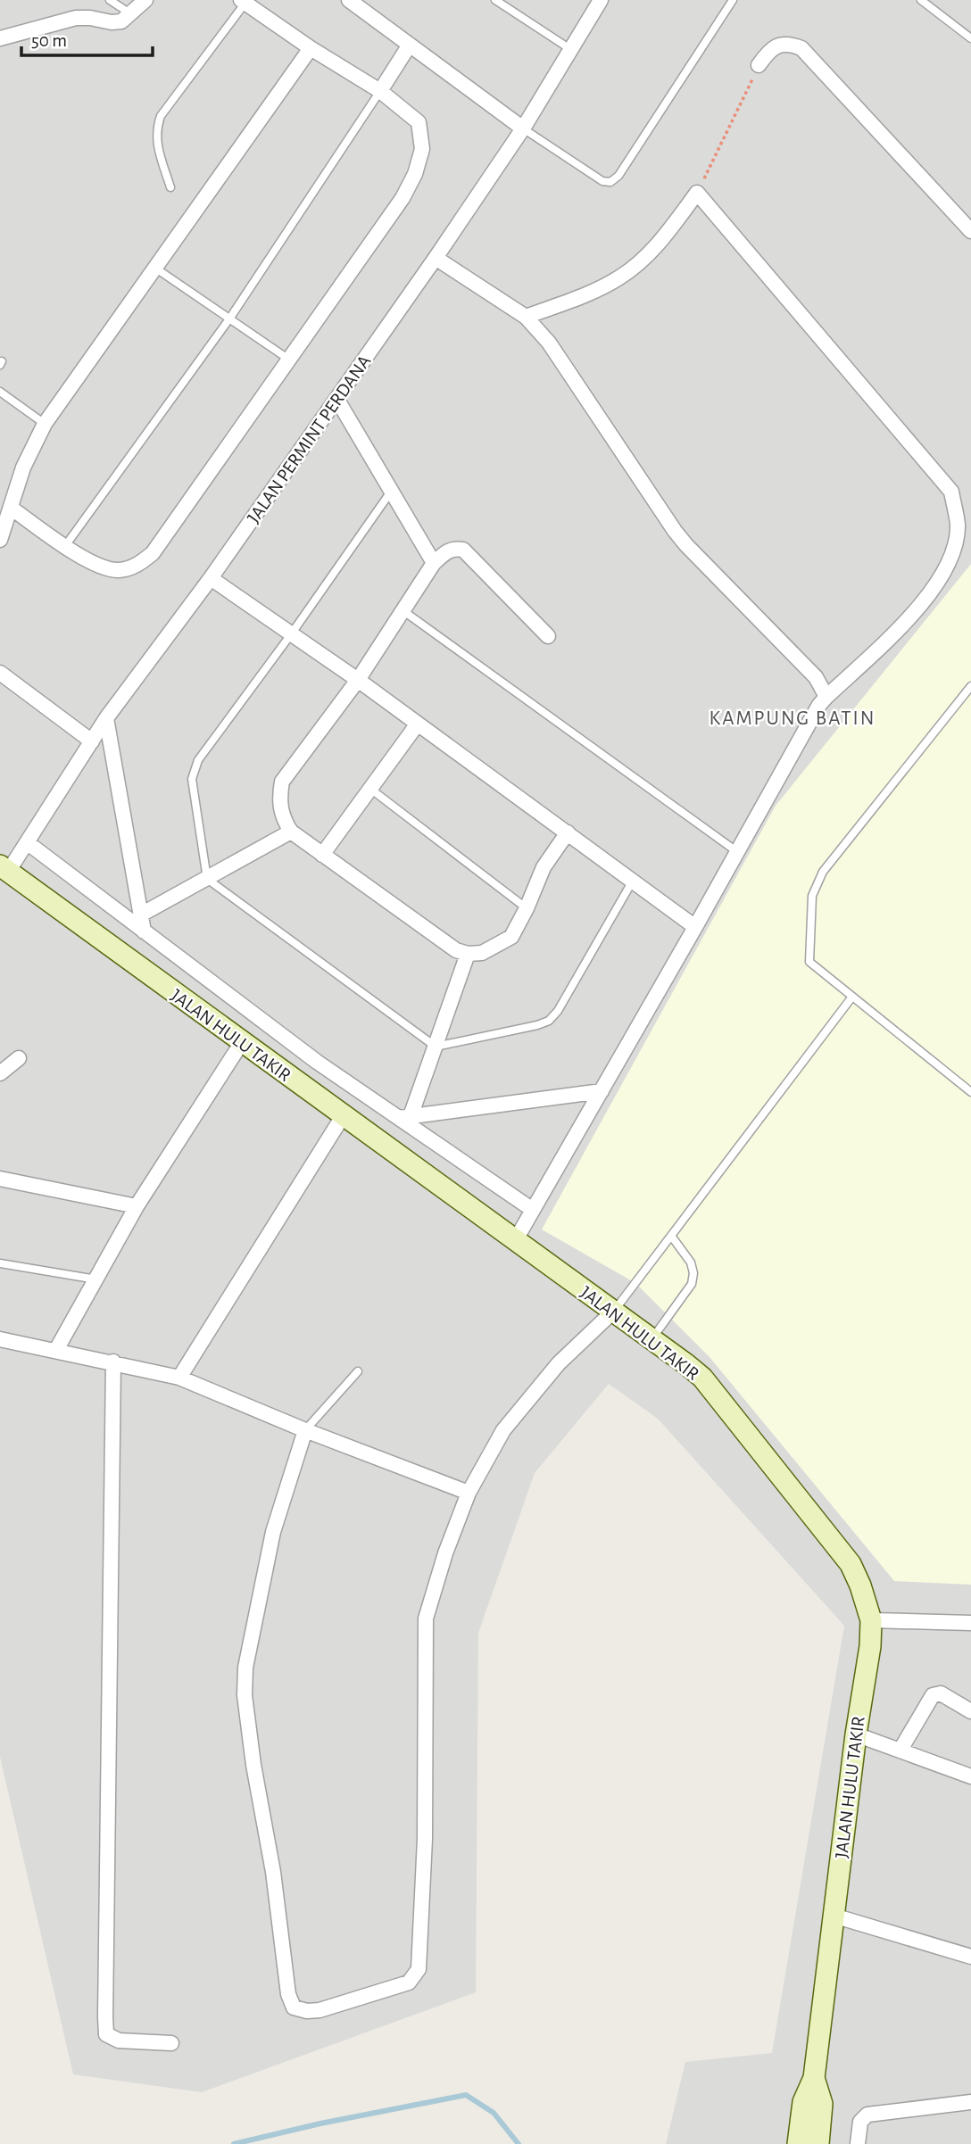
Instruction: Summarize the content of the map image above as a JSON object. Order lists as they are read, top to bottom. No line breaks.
{"streets":{"street":["JALAN PERMINT PERDANA","JALAN HULU TAKIR"]},"crossings":[["JALAN PERMINT PERDANA","JALAN HULU TAKIR"]],"districts":["KAMPUNG BATIN"],"scale_bar":"50 m"}
